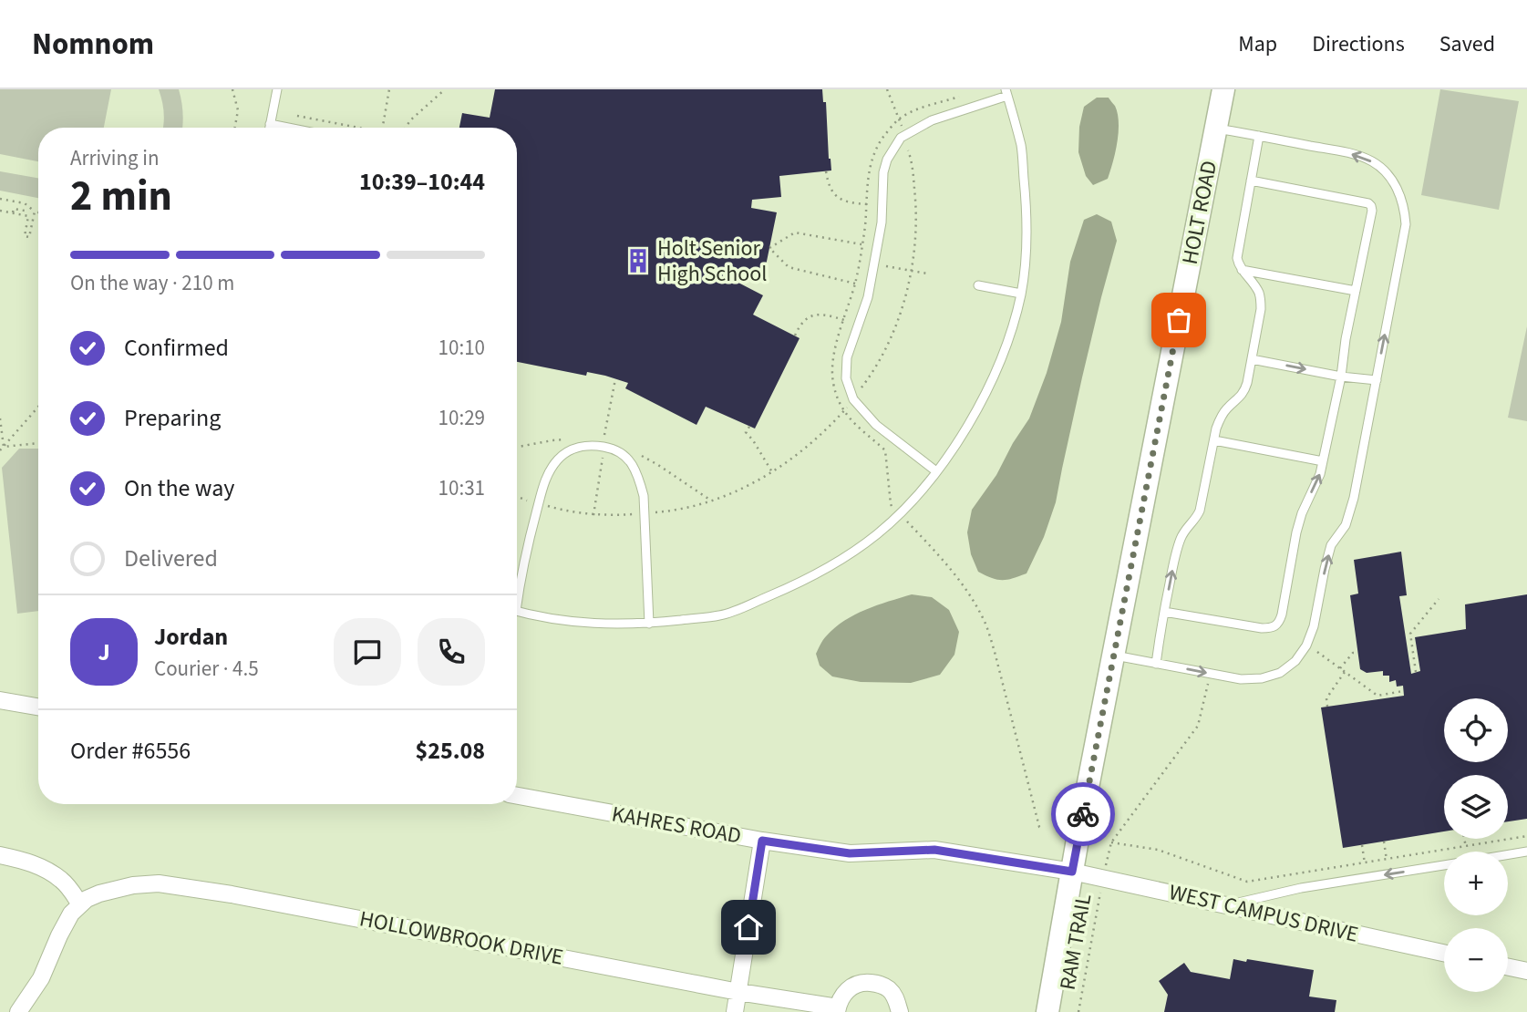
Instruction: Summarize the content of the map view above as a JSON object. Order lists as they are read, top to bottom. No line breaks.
{"streets":{"main road":["HOLT ROAD"],"street":["KAHRES ROAD","WEST CAMPUS DRIVE","HOLLOWBROOK DRIVE"],"path":["RAM TRAIL"]},"crossings":[["HOLT ROAD","KAHRES ROAD"],["HOLT ROAD","WEST CAMPUS DRIVE"],["KAHRES ROAD","WEST CAMPUS DRIVE"],["WEST CAMPUS DRIVE","RAM TRAIL"]],"places":{"building":["Holt Senior High School"]},"page":{"header":"Nomnom","nav":["Map","Directions","Saved"],"heading":["2 min","Arriving in","10:39–10:44"],"panel":["Jordan","Courier · 4.5","Order #6556","$25.08"],"bar":"On the way · 210 m","list":[["Confirmed","10:10"],["Preparing","10:29"],["On the way","10:31"],"Delivered"],"round":"J","map_buttons":["+","−"]}}
